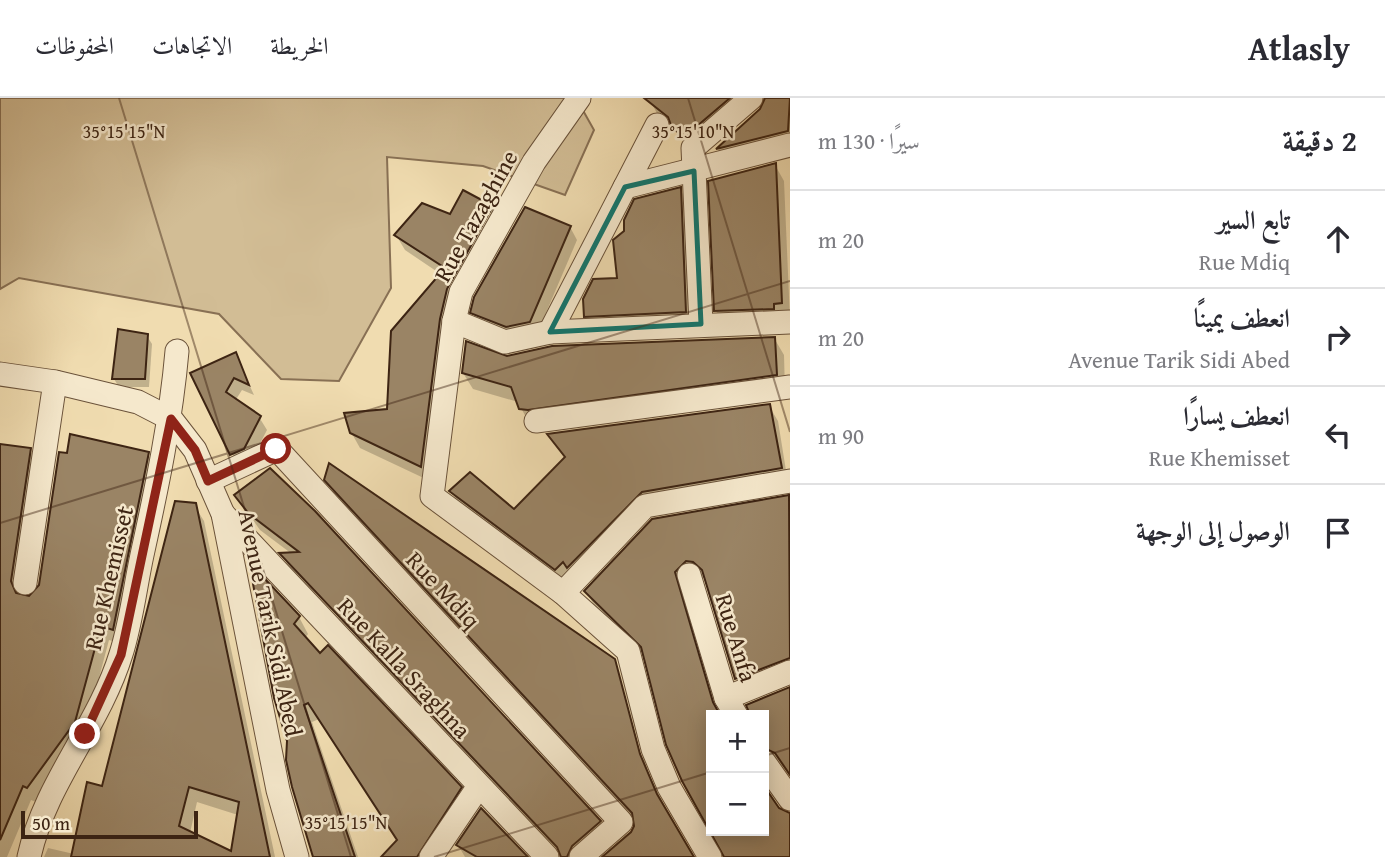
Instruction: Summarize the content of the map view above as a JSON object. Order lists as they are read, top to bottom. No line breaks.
{"streets":{"street":["Rue Tazaghine","Rue Khemisset","Rue Mdiq","Avenue Tarik Sidi Abed","Rue Anfa","Rue Kalla Sraghna"]},"crossings":[["Rue Khemisset","Avenue Tarik Sidi Abed"],["Rue Mdiq","Avenue Tarik Sidi Abed"],["Avenue Tarik Sidi Abed","Rue Kalla Sraghna"]],"scale_bar":"50 m","page":{"header":"Atlasly","nav":["الخريطة","الاتجاهات","المحفوظات"],"heading":["2 دقيقة","سيرًا · 130 m"],"list":[["تابع السير","Rue Mdiq","20 m"],["انعطف يمينًا","Avenue Tarik Sidi Abed","20 m"],["انعطف يسارًا","Rue Khemisset","90 m"],"الوصول إلى الوجهة"],"map_buttons":["+","−"],"scale":"50 m"},"coordinates":["35°15'15\"N","35°15'10\"N"]}
